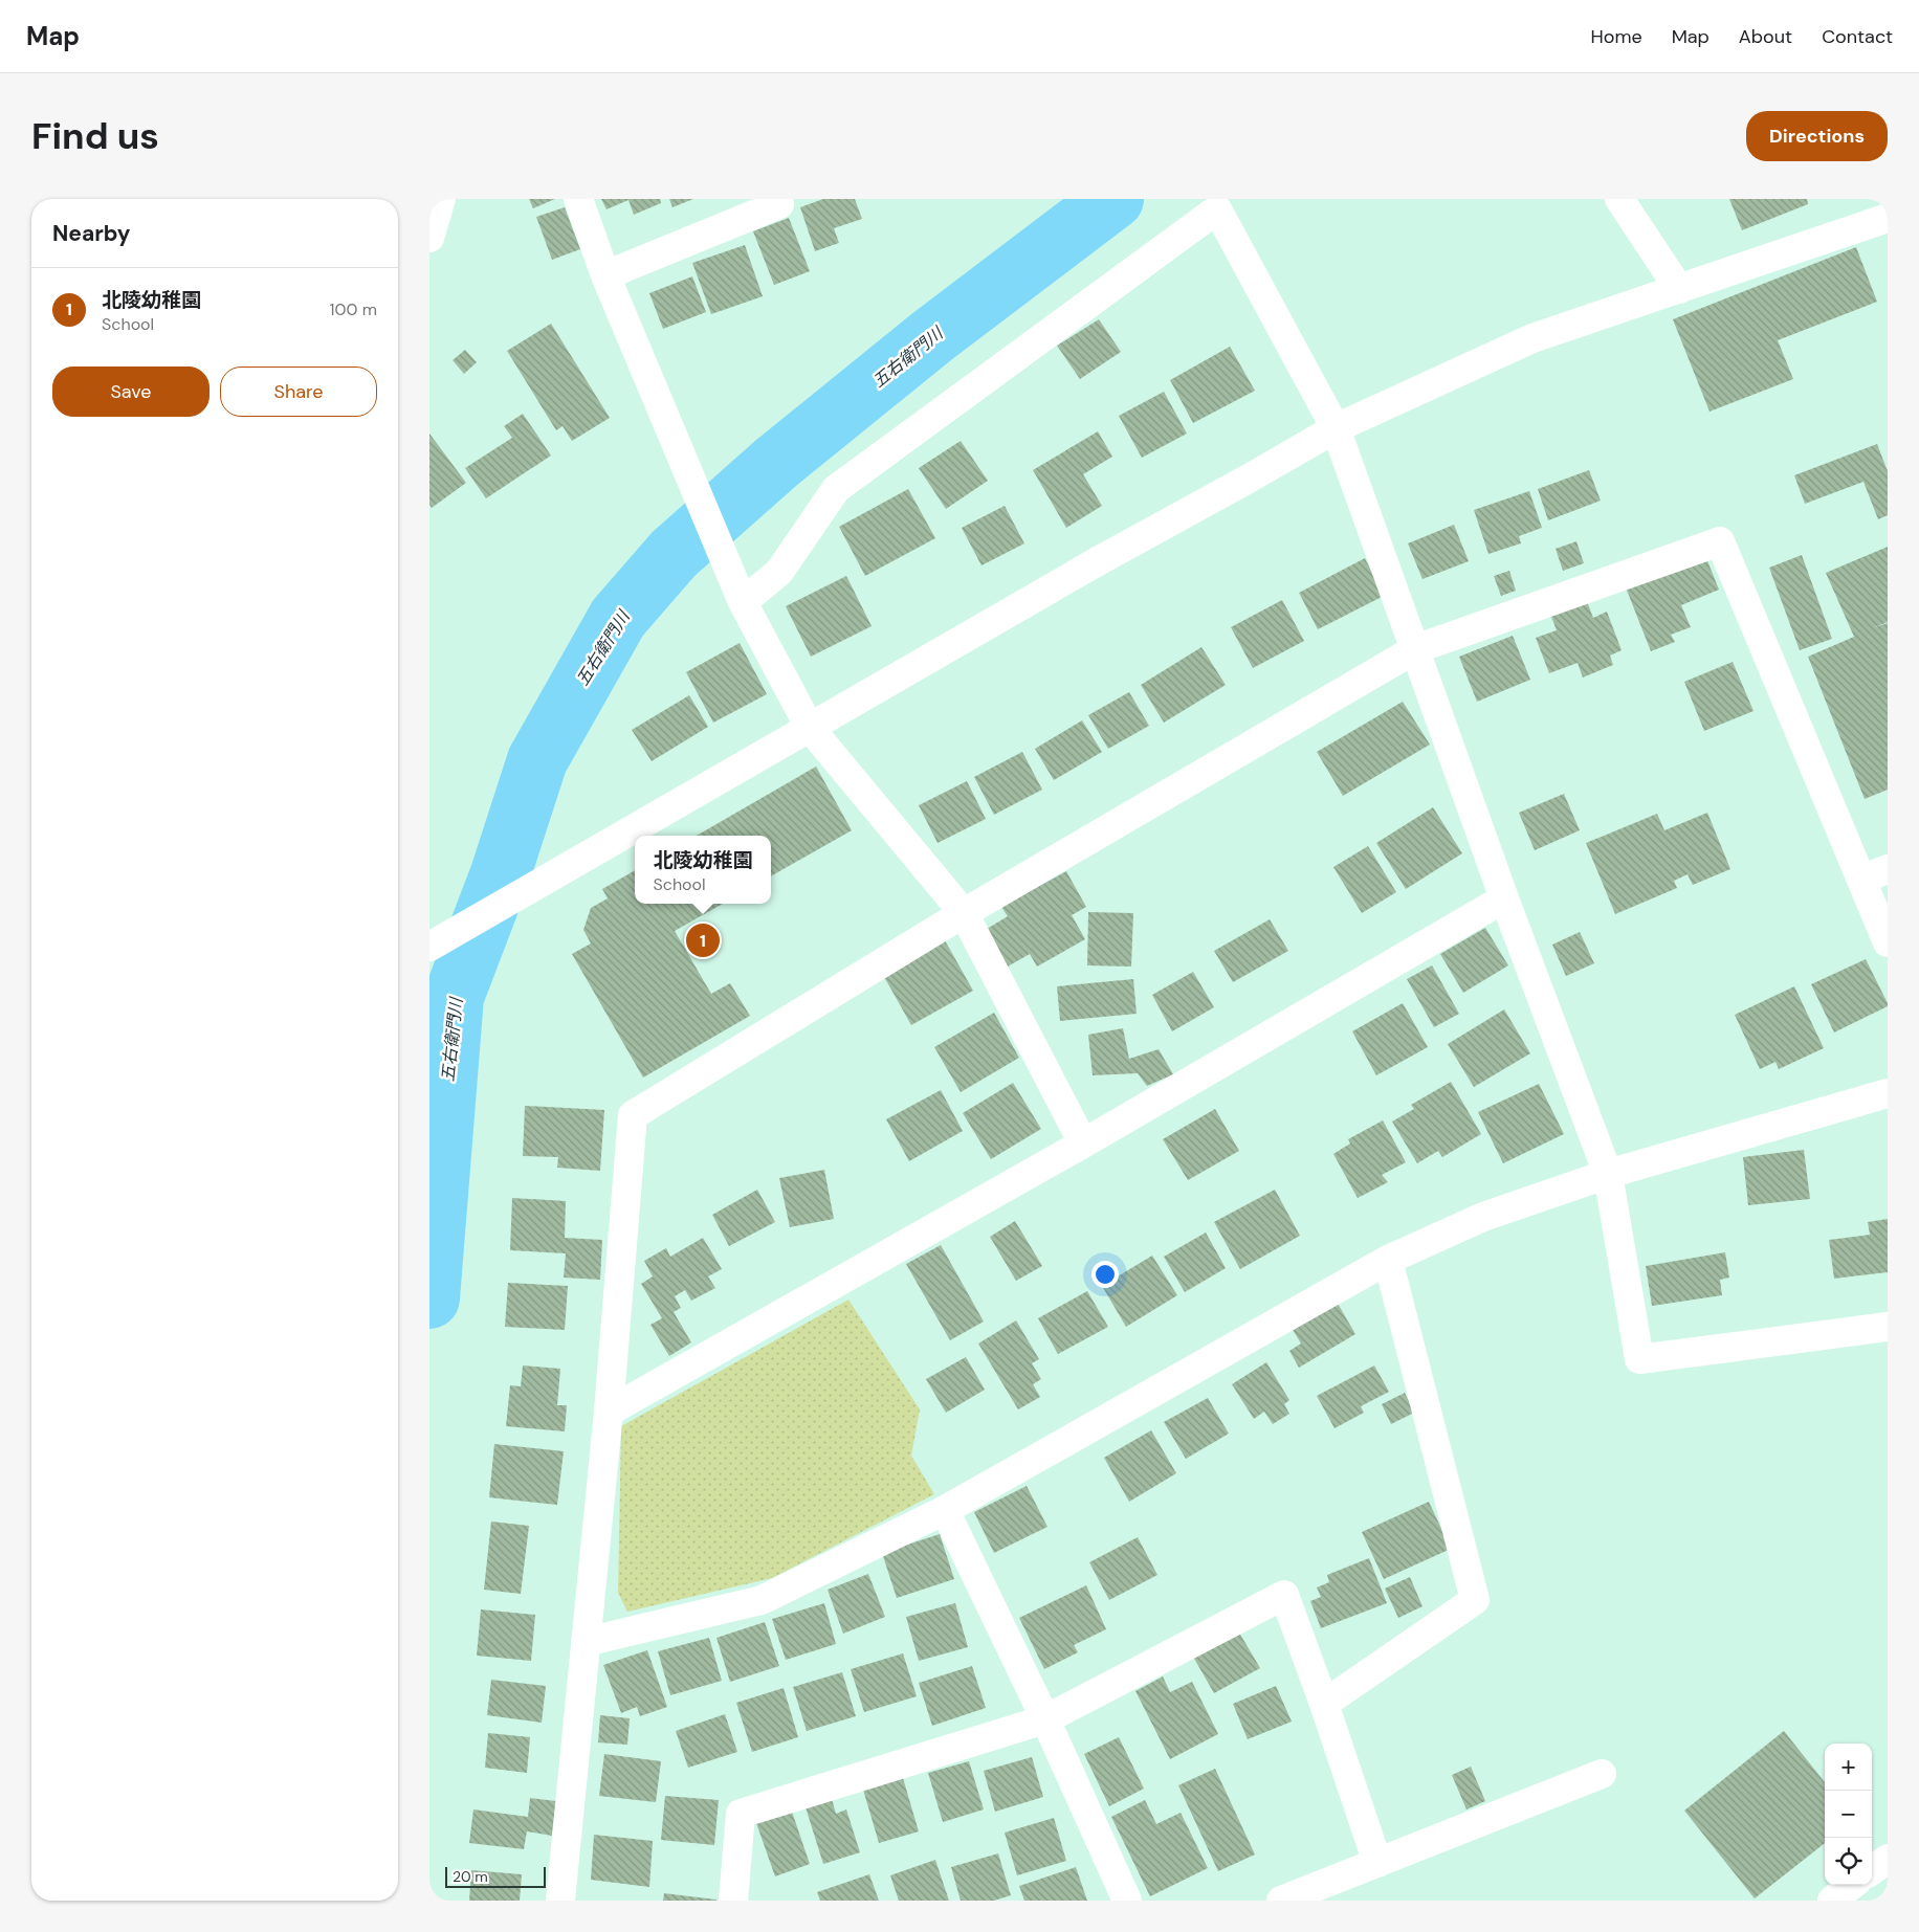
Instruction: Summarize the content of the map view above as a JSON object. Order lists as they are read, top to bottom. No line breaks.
{"water":["五右衛門川"],"scale_bar":"20 m","page":{"header":"Map","nav":["Home","Map","About","Contact"],"buttons":["Directions",["Save","Share"]],"title":"Find us","heading":"Nearby","list":[{"mark":"1","name":"北陵幼稚園","note":"School","value":"100 m"}],"popup":["北陵幼稚園","School"],"pins":"1","map_buttons":["+","−"],"scale":"20 m"}}
